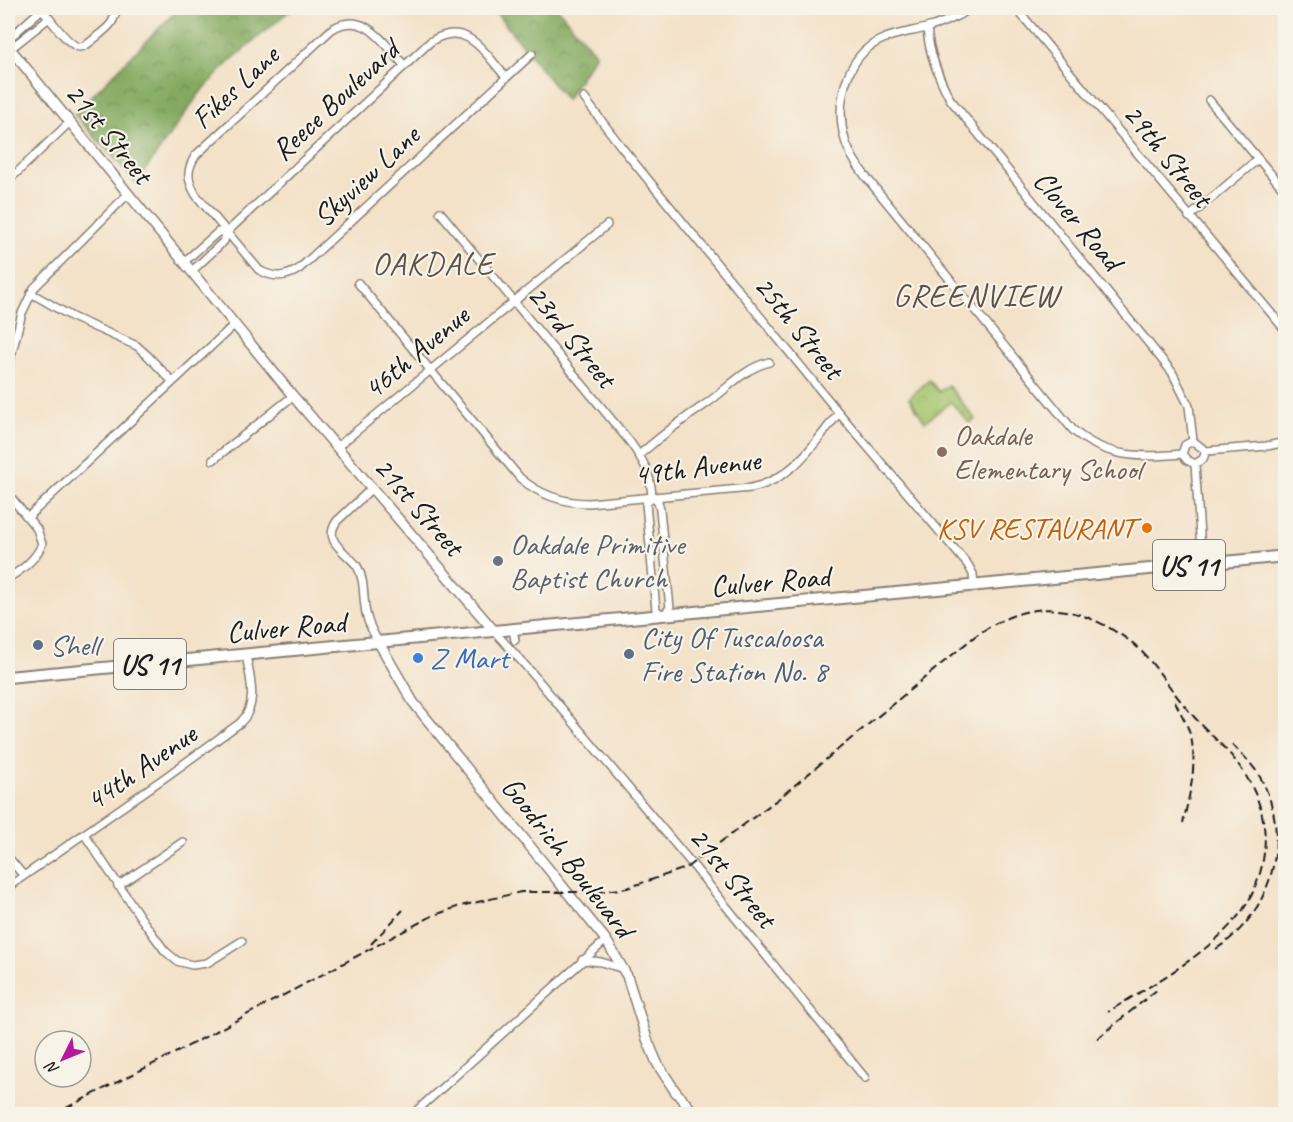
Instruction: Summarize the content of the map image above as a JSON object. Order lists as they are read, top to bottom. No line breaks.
{"streets":{"main road":["US 11","Culver Road"],"street":["Fikes Lane","Reece Boulevard","21st Street","29th Street","Skyview Lane","Clover Road","25th Street","23rd Street","46th Avenue","49th Avenue","44th Avenue","Goodrich Boulevard"]},"crossings":[["Fikes Lane","Reece Boulevard"],["Fikes Lane","Skyview Lane"],["Reece Boulevard","21st Street"],["Reece Boulevard","Skyview Lane"],["21st Street","46th Avenue"],["21st Street","Culver Road"],["25th Street","49th Avenue"],["25th Street","Culver Road"],["23rd Street","46th Avenue"],["23rd Street","49th Avenue"],["23rd Street","Culver Road"],["46th Avenue","49th Avenue"],["Culver Road","44th Avenue"],["Culver Road","Goodrich Boulevard"]],"districts":["OAKDALE","GREENVIEW"],"places":["Oakdale Elementary School","KSV RESTAURANT","Oakdale Primitive Baptist Church","Shell","City Of Tuscaloosa Fire Station No. 8","Z Mart"],"north":"bottom left"}
